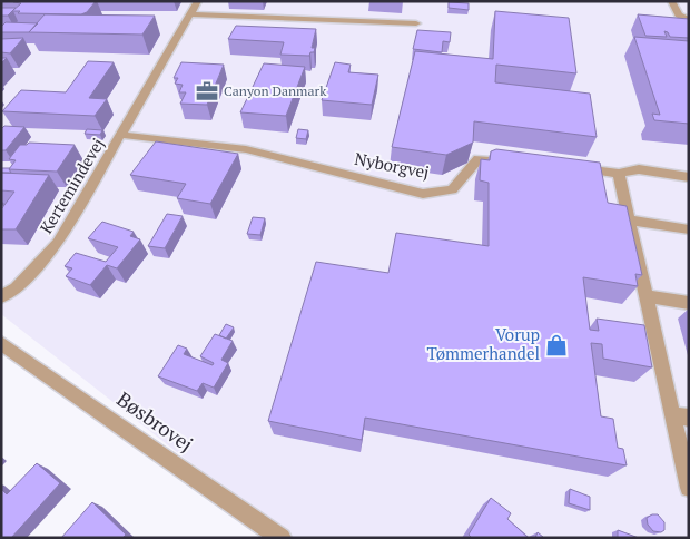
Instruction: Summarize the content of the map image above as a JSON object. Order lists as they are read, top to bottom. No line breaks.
{"streets":{"street":["Nyborgvej","Kertemindevej","Bøsbrovej"]},"crossings":[["Nyborgvej","Kertemindevej"]],"places":{"office":["Canyon Danmark"],"shop":["Vorup Tømmerhandel"]}}
